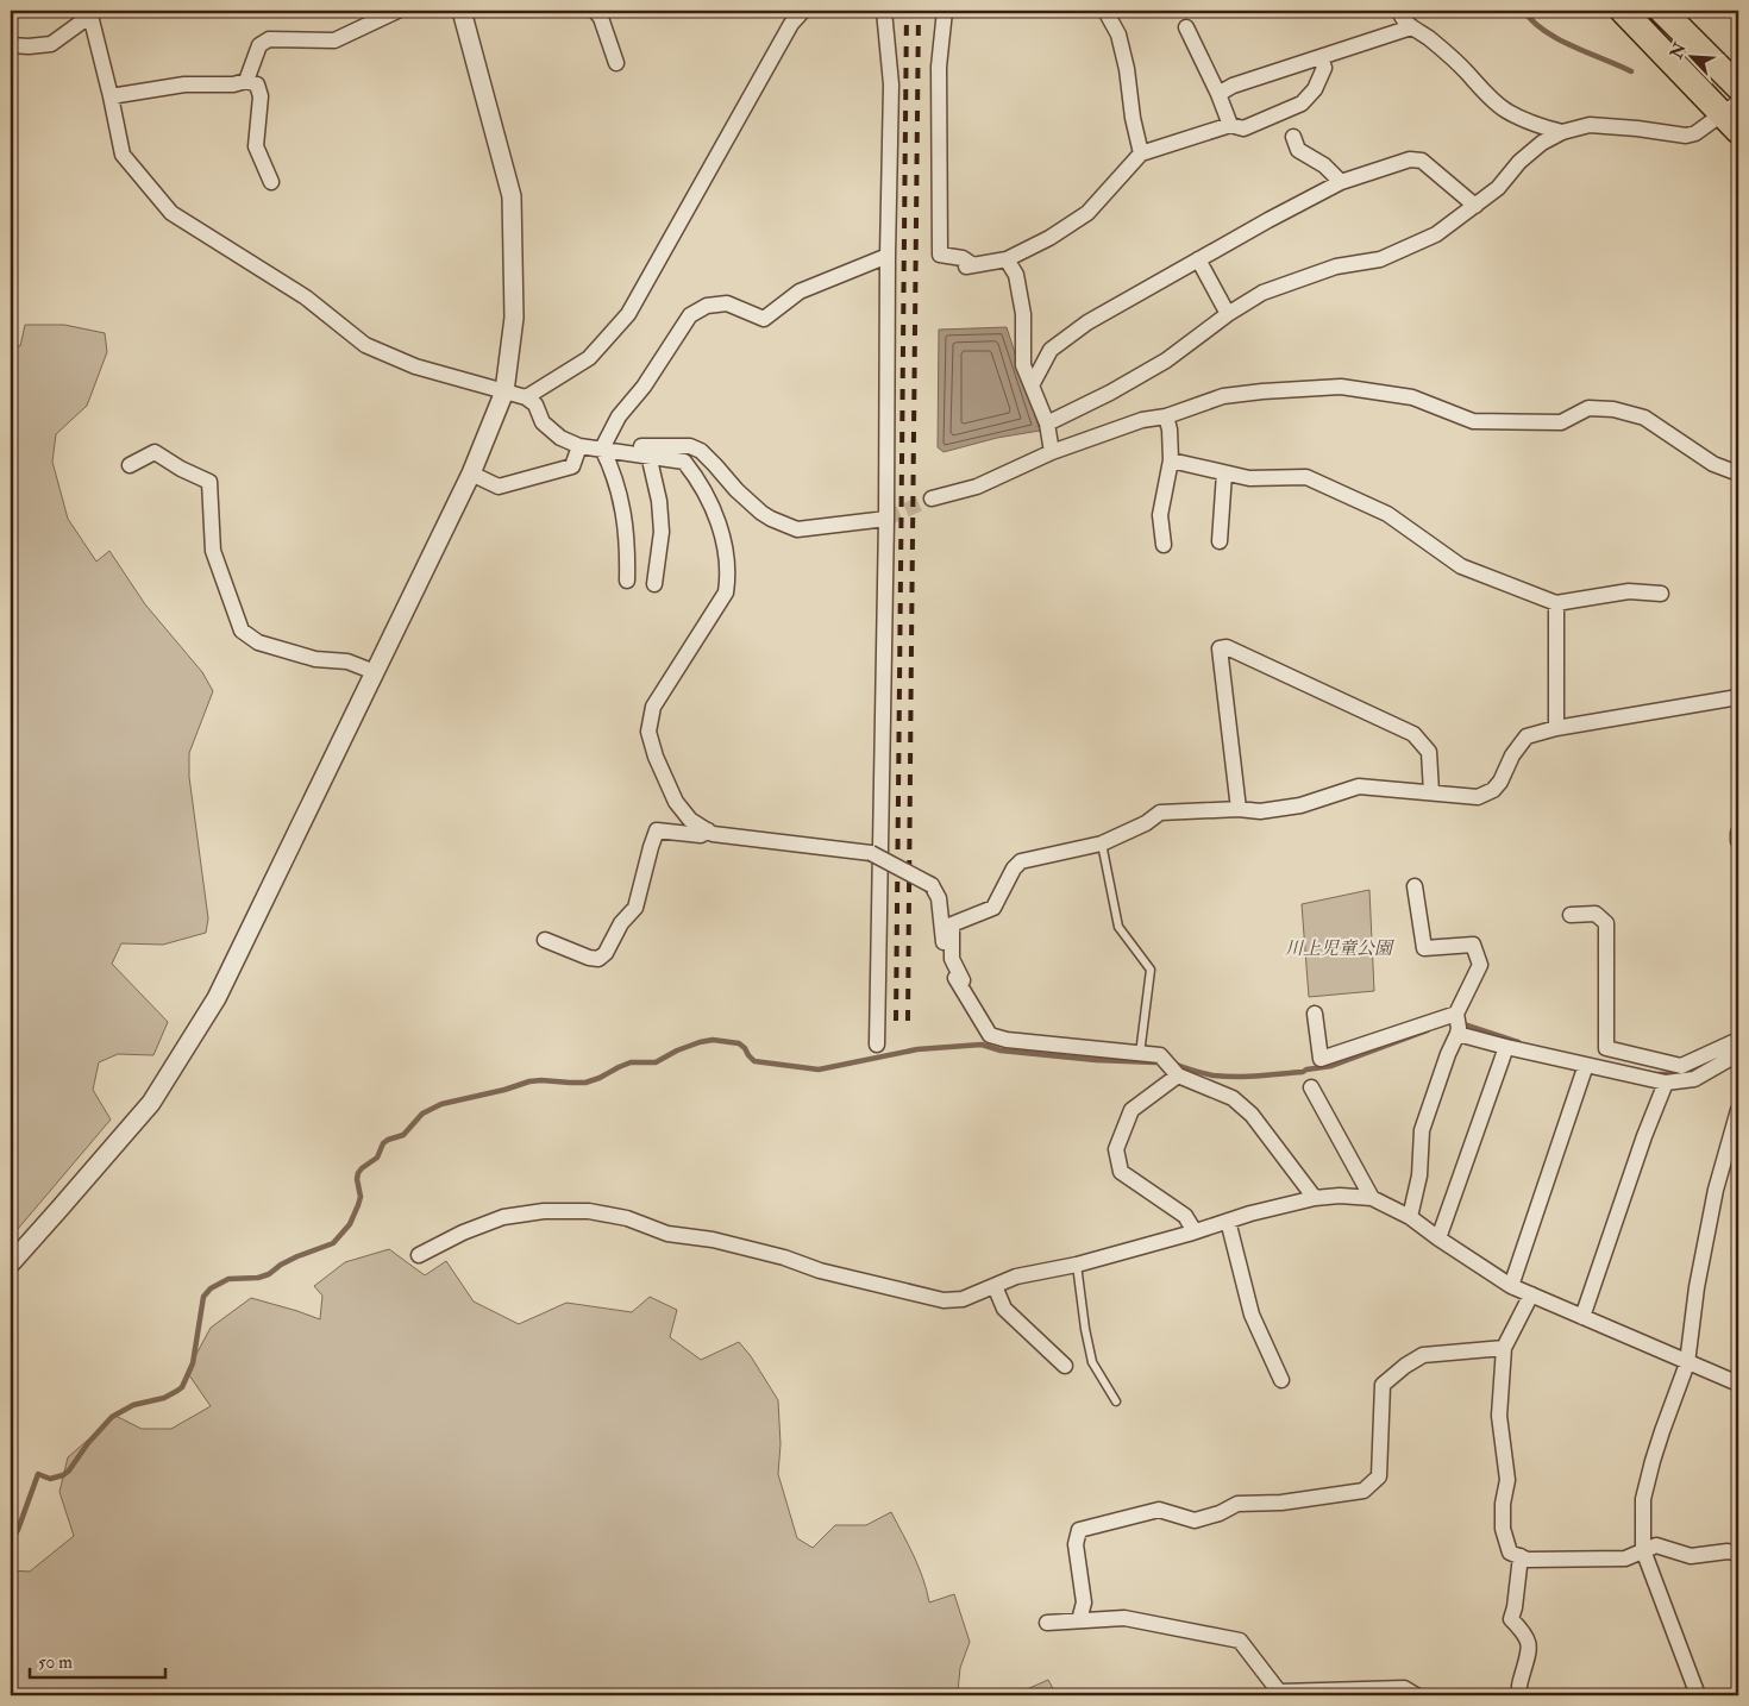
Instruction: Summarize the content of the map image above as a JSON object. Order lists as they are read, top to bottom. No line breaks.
{"parks":["川上児童公園"],"scale_bar":"50 m","north":"top left"}
